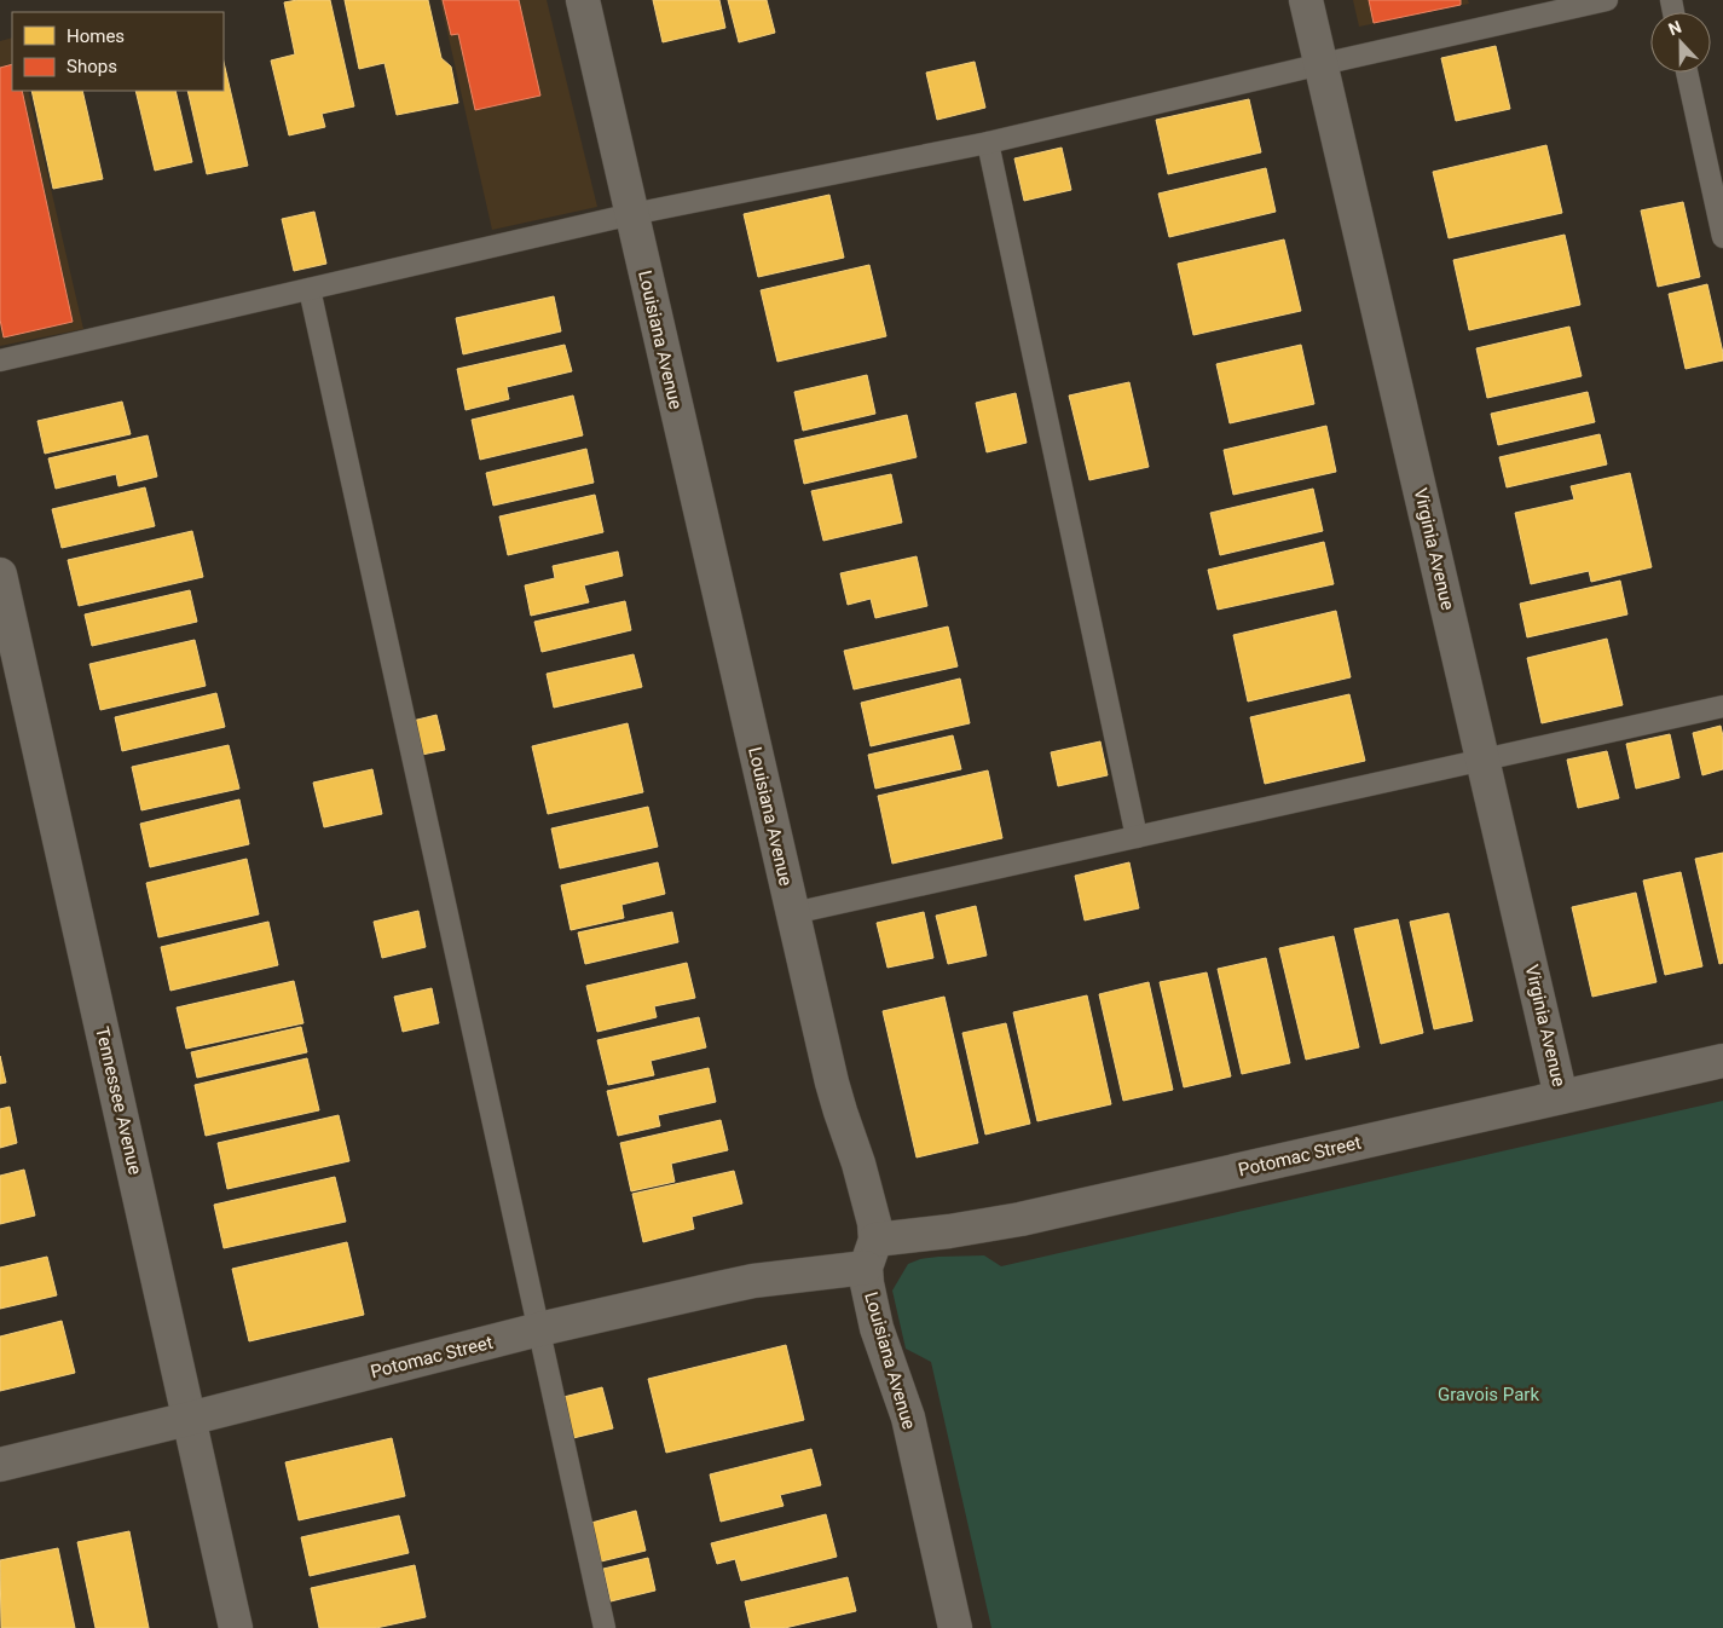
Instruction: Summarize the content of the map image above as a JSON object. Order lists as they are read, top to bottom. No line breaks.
{"streets":{"street":["Louisiana Avenue","Virginia Avenue","Tennessee Avenue","Potomac Street"]},"crossings":[["Louisiana Avenue","Potomac Street"],["Virginia Avenue","Potomac Street"],["Tennessee Avenue","Potomac Street"]],"parks":["Gravois Park"],"legend":["Homes","Shops"],"north":"top"}
